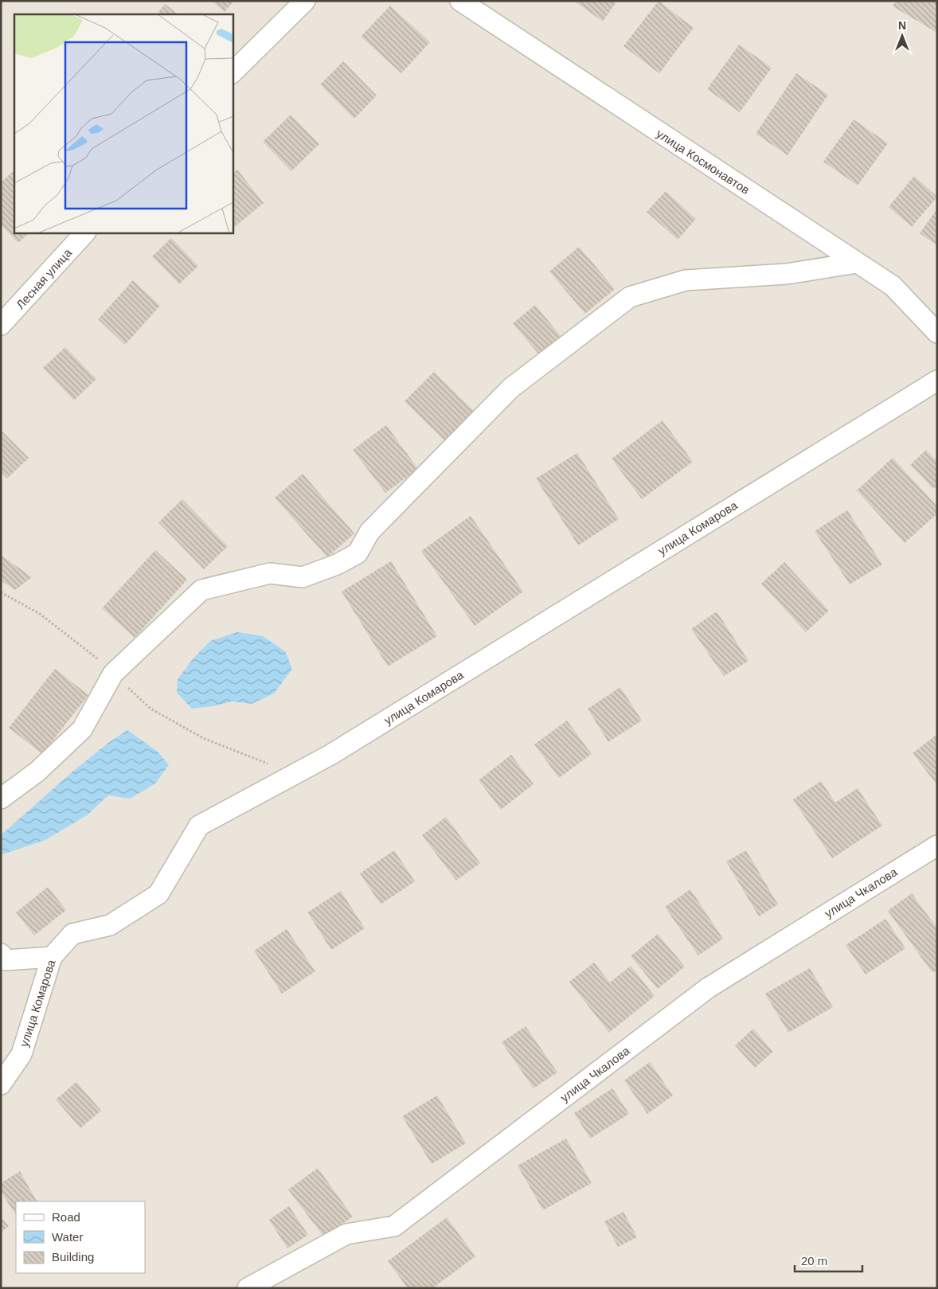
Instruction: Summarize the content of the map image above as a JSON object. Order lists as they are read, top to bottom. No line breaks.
{"streets":{"street":["улица Космонавтов","Лесная улица","улица Комарова","улица Чкалова"]},"legend":["Road","Water","Building"],"scale_bar":"20 m","north":"top"}
